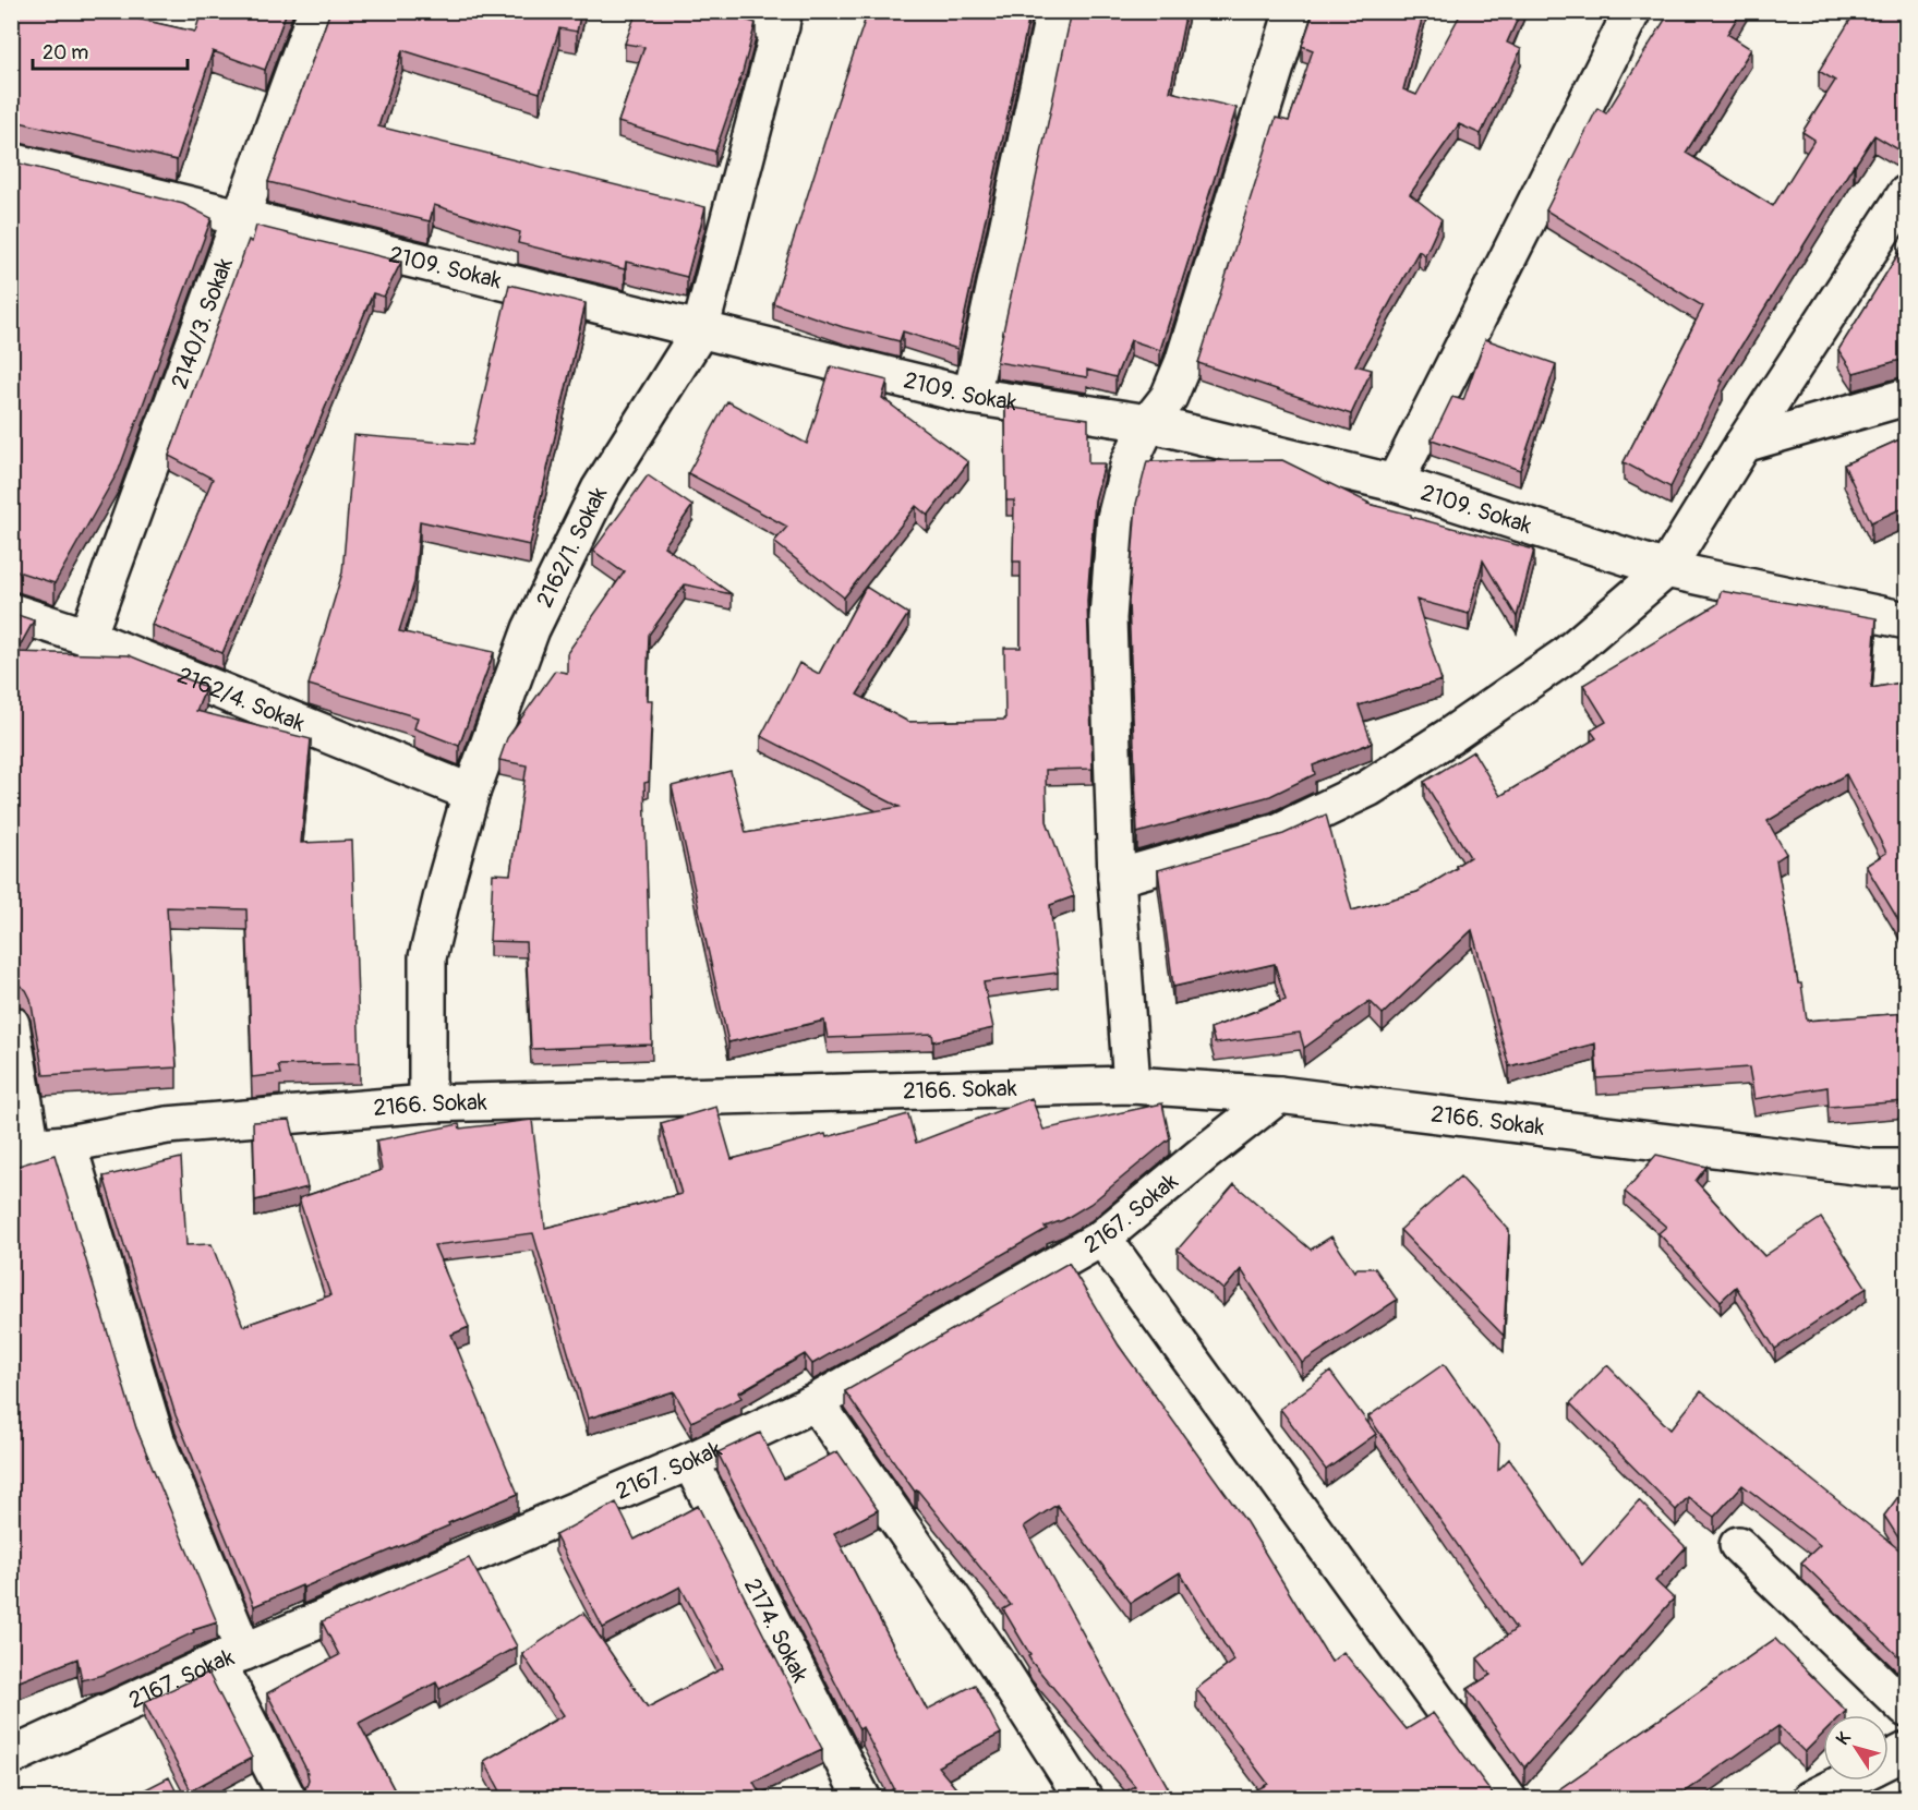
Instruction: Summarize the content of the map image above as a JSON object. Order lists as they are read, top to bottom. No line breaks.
{"streets":{"street":["2109. Sokak","2140/3. Sokak","2162/1. Sokak","2162/4. Sokak","2166. Sokak","2167. Sokak","2174. Sokak"]},"crossings":[["2109. Sokak","2140/3. Sokak"],["2109. Sokak","2162/1. Sokak"],["2140/3. Sokak","2162/4. Sokak"],["2162/1. Sokak","2162/4. Sokak"],["2162/1. Sokak","2166. Sokak"],["2166. Sokak","2167. Sokak"],["2167. Sokak","2174. Sokak"]],"scale_bar":"20 m","north":"top left"}
